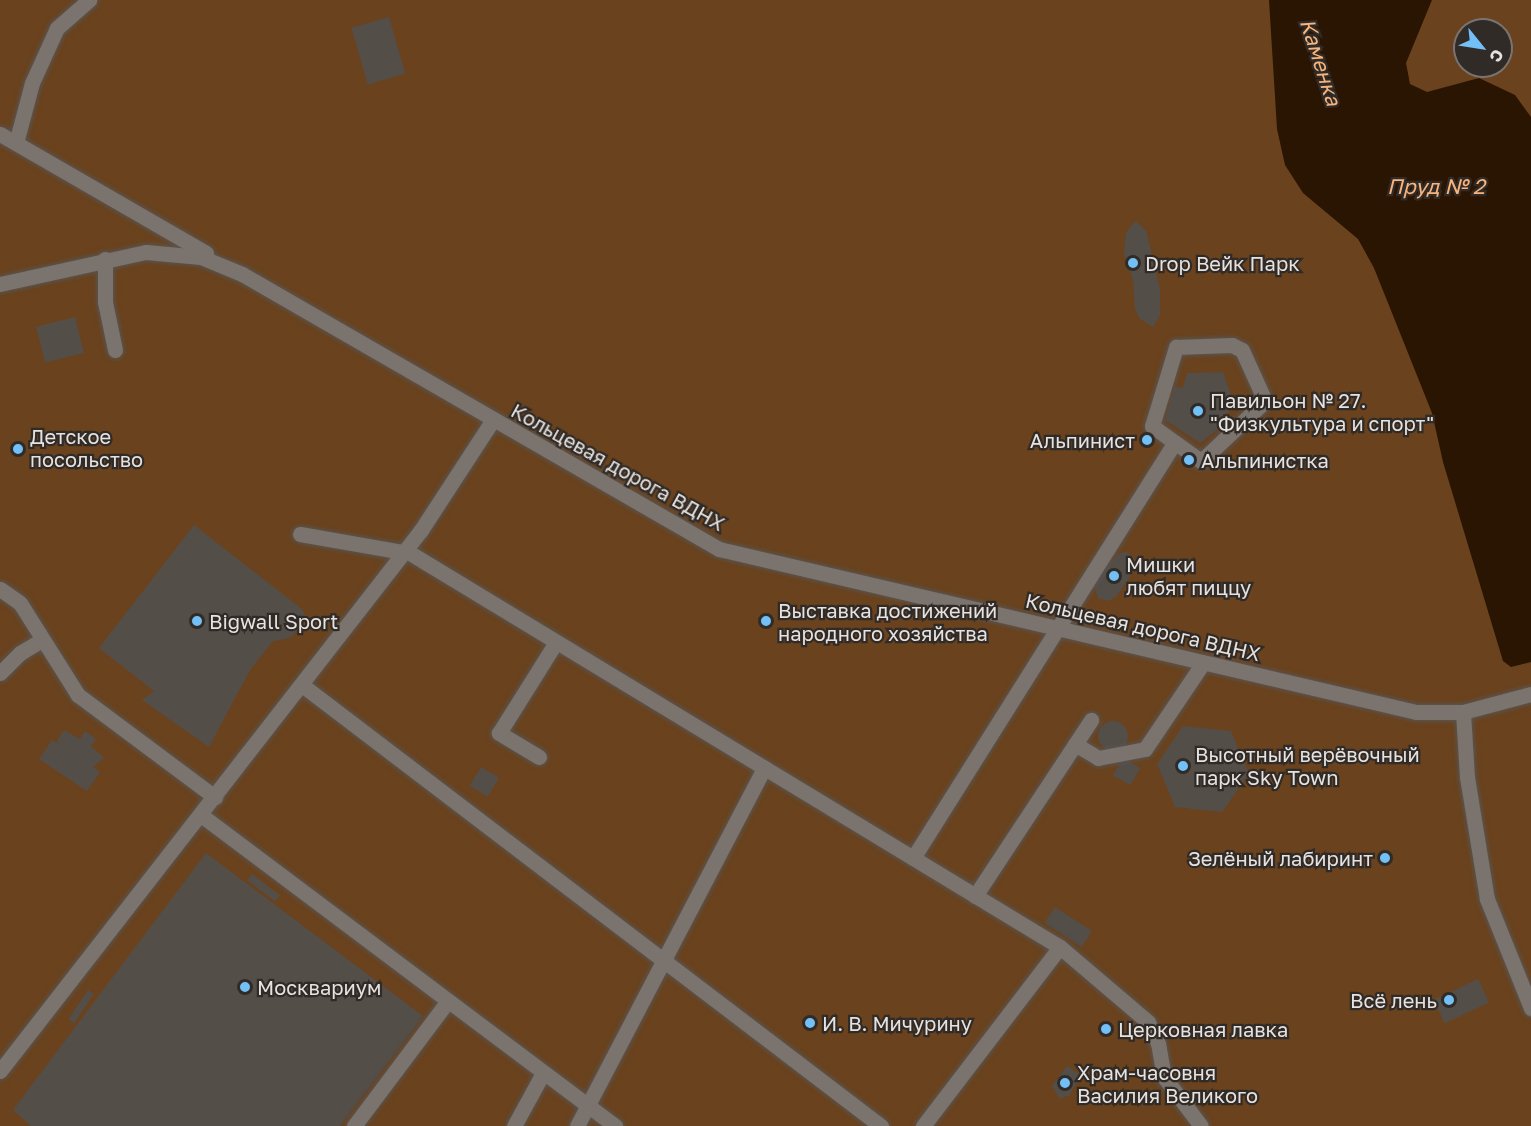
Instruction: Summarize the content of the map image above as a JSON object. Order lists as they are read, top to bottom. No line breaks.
{"streets":{"street":["Кольцевая дорога ВДНХ"]},"water":["Каменка","Пруд № 2"],"places":["Drop Вейк Парк","Павильон № 27. \"Физкультура и спорт\"","Альпинист","Детское посольство","Альпинистка","Мишки любят пиццу","Bigwall Sport","Выставка достижений народного хозяйства","Высотный верёвочный парк Sky Town","Зелёный лабиринт","Москвариум","Всё лень","И. В. Мичурину","Церковная лавка","Храм-часовня Василия Великого"],"north":"bottom right"}
